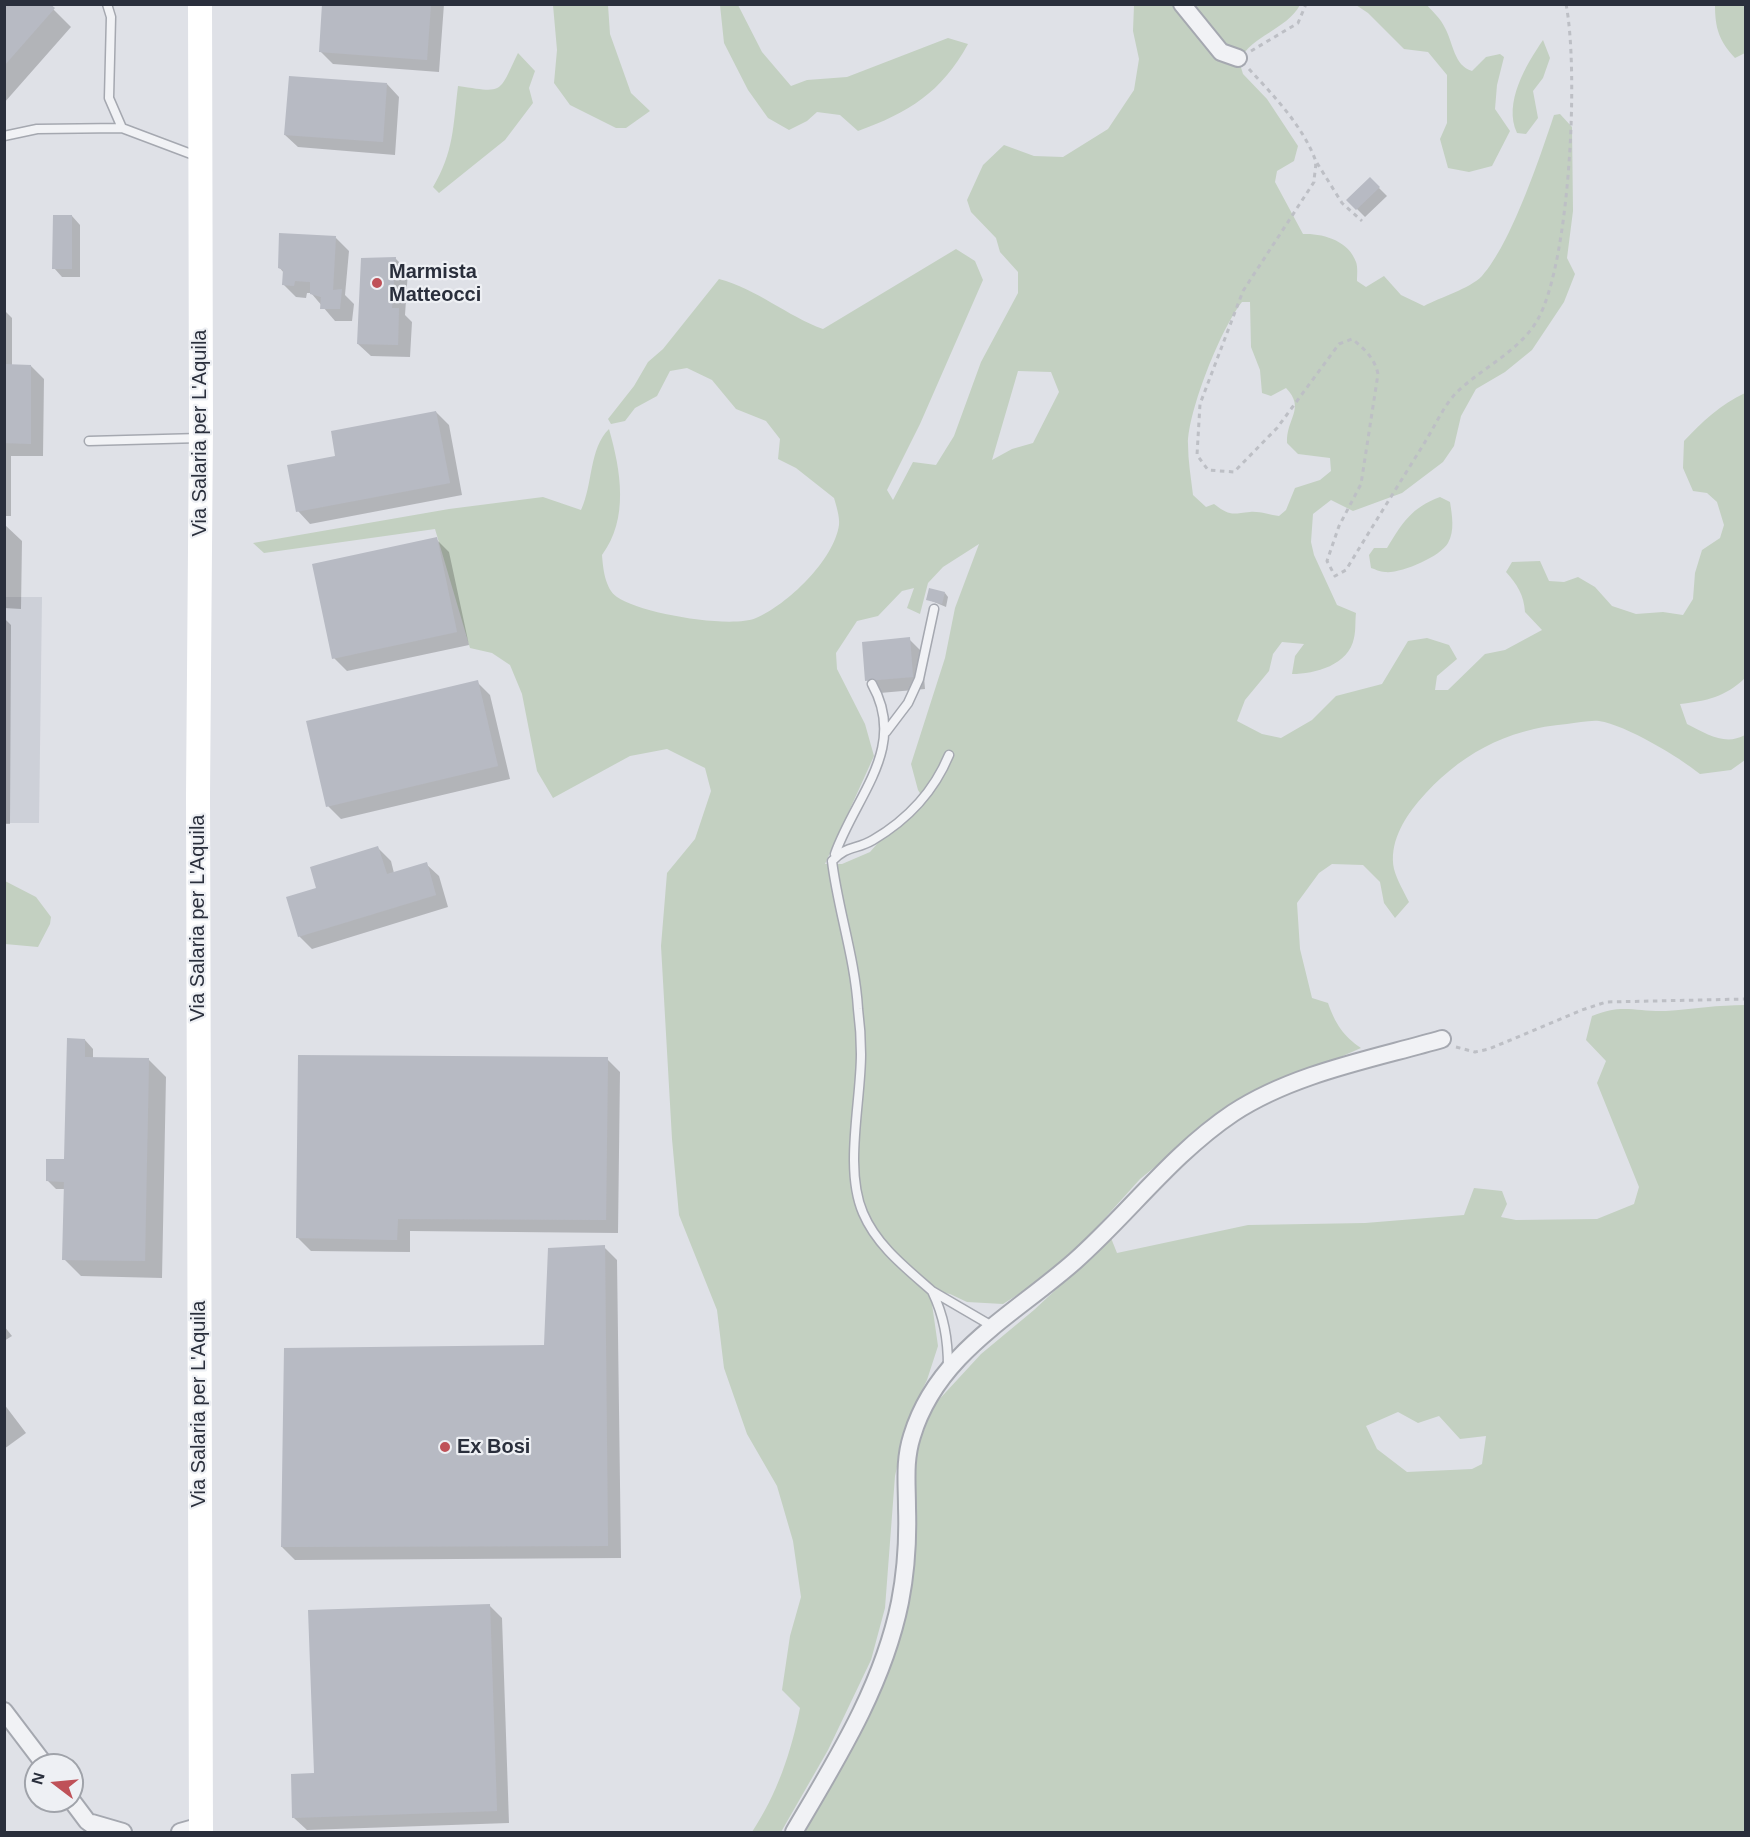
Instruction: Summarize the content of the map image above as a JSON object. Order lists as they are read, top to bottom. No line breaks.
{"streets":{"main road":["Via Salaria per L'Aquila"]},"places":["Marmista Matteocci","Ex Bosi"],"north":"left"}
